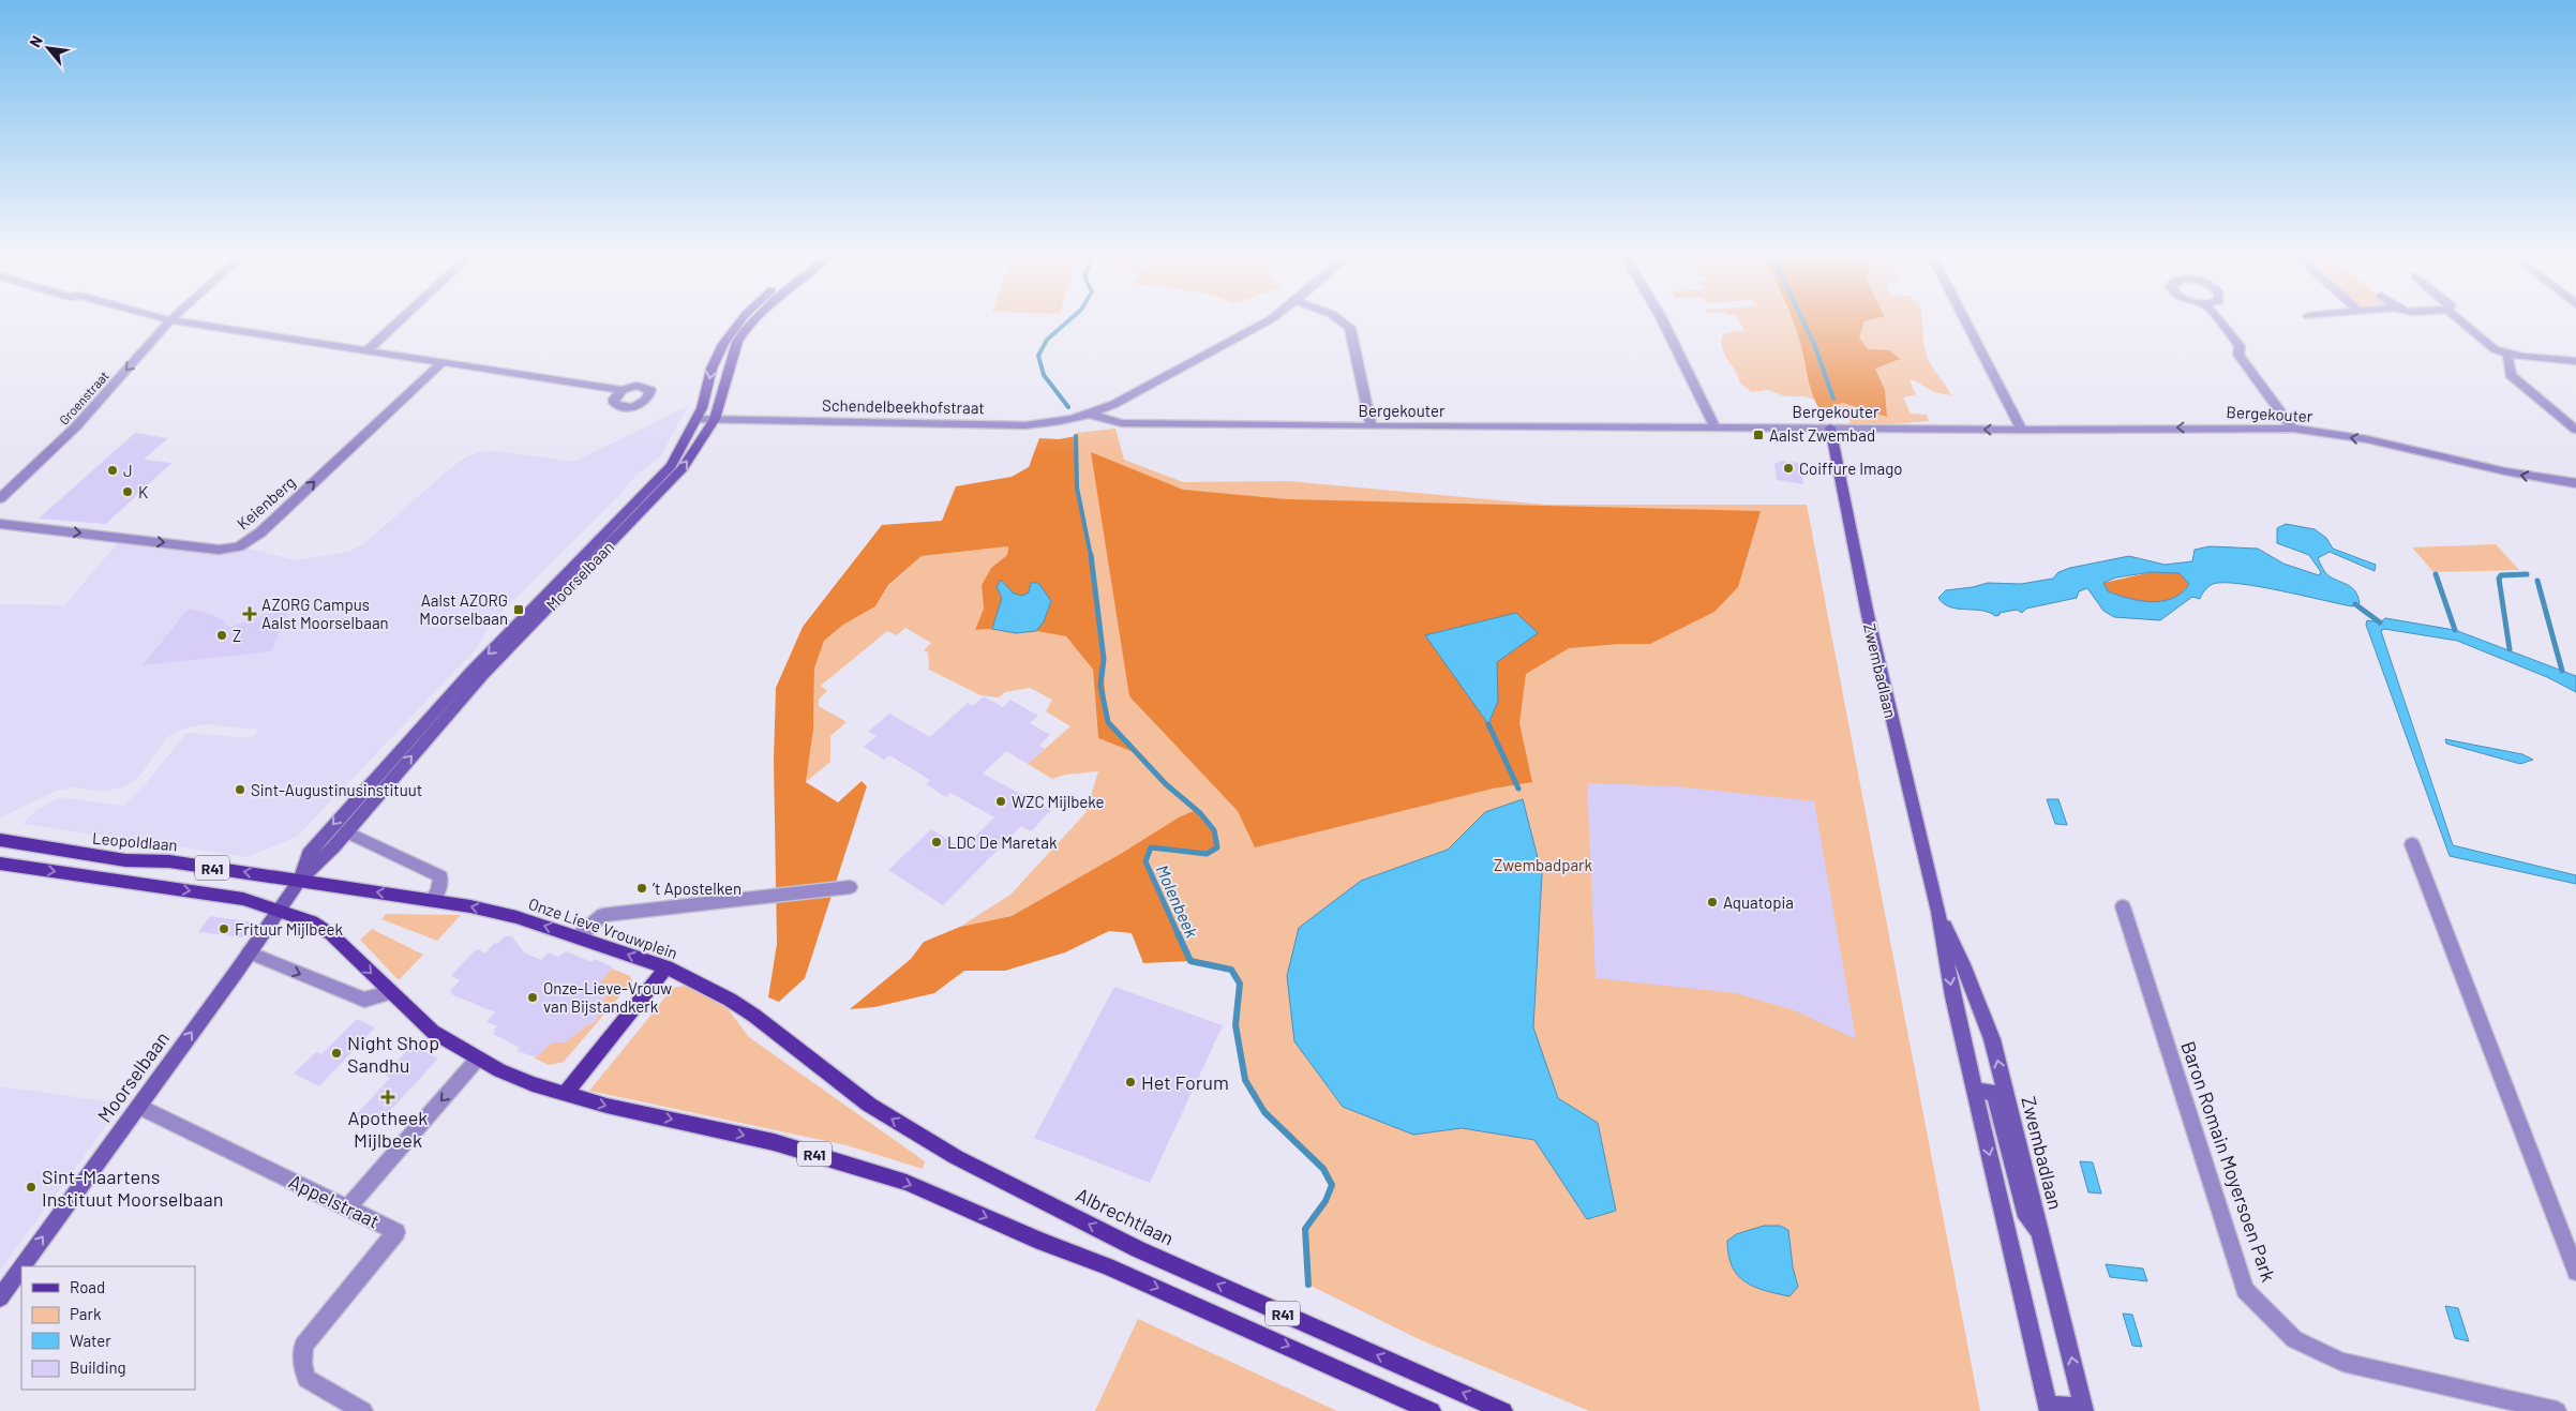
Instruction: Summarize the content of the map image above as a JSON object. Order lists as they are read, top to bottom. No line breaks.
{"streets":{"main road":["Moorselbaan","Zwembadlaan","Leopoldlaan","R41","Onze Lieve Vrouwplein","Albrechtlaan"],"street":["Groenstraat","Schendelbeekhofstraat","Bergekouter","Keienberg","Baron Romain Moyersoen Park","Appelstraat"]},"crossings":[["Schendelbeekhofstraat","Bergekouter"],["Schendelbeekhofstraat","Moorselbaan"],["Bergekouter","Zwembadlaan"],["Moorselbaan","Leopoldlaan"],["Moorselbaan","R41"],["Moorselbaan","Onze Lieve Vrouwplein"],["Moorselbaan","Appelstraat"],["Leopoldlaan","Onze Lieve Vrouwplein"],["Onze Lieve Vrouwplein","Albrechtlaan"]],"one_way":["Groenstraat","Bergekouter","Keienberg"],"water":["Molenbeek"],"parks":["Zwembadpark"],"places":{"transit":["Aalst Zwembad","Aalst AZORG Moorselbaan"],"other":["Coiffure Imago","J","K","Z","Sint-Augustinusinstituut","WZC Mijlbeke","LDC De Maretak","’t Apostelken","Aquatopia","Frituur Mijlbeek","Onze-Lieve-Vrouw van Bijstandkerk","Night Shop Sandhu","Het Forum","Sint-Maartens Instituut Moorselbaan"],"health":["AZORG Campus Aalst Moorselbaan","Apotheek Mijlbeek"]},"legend":["Road","Park","Water","Building"],"north":"top left"}
